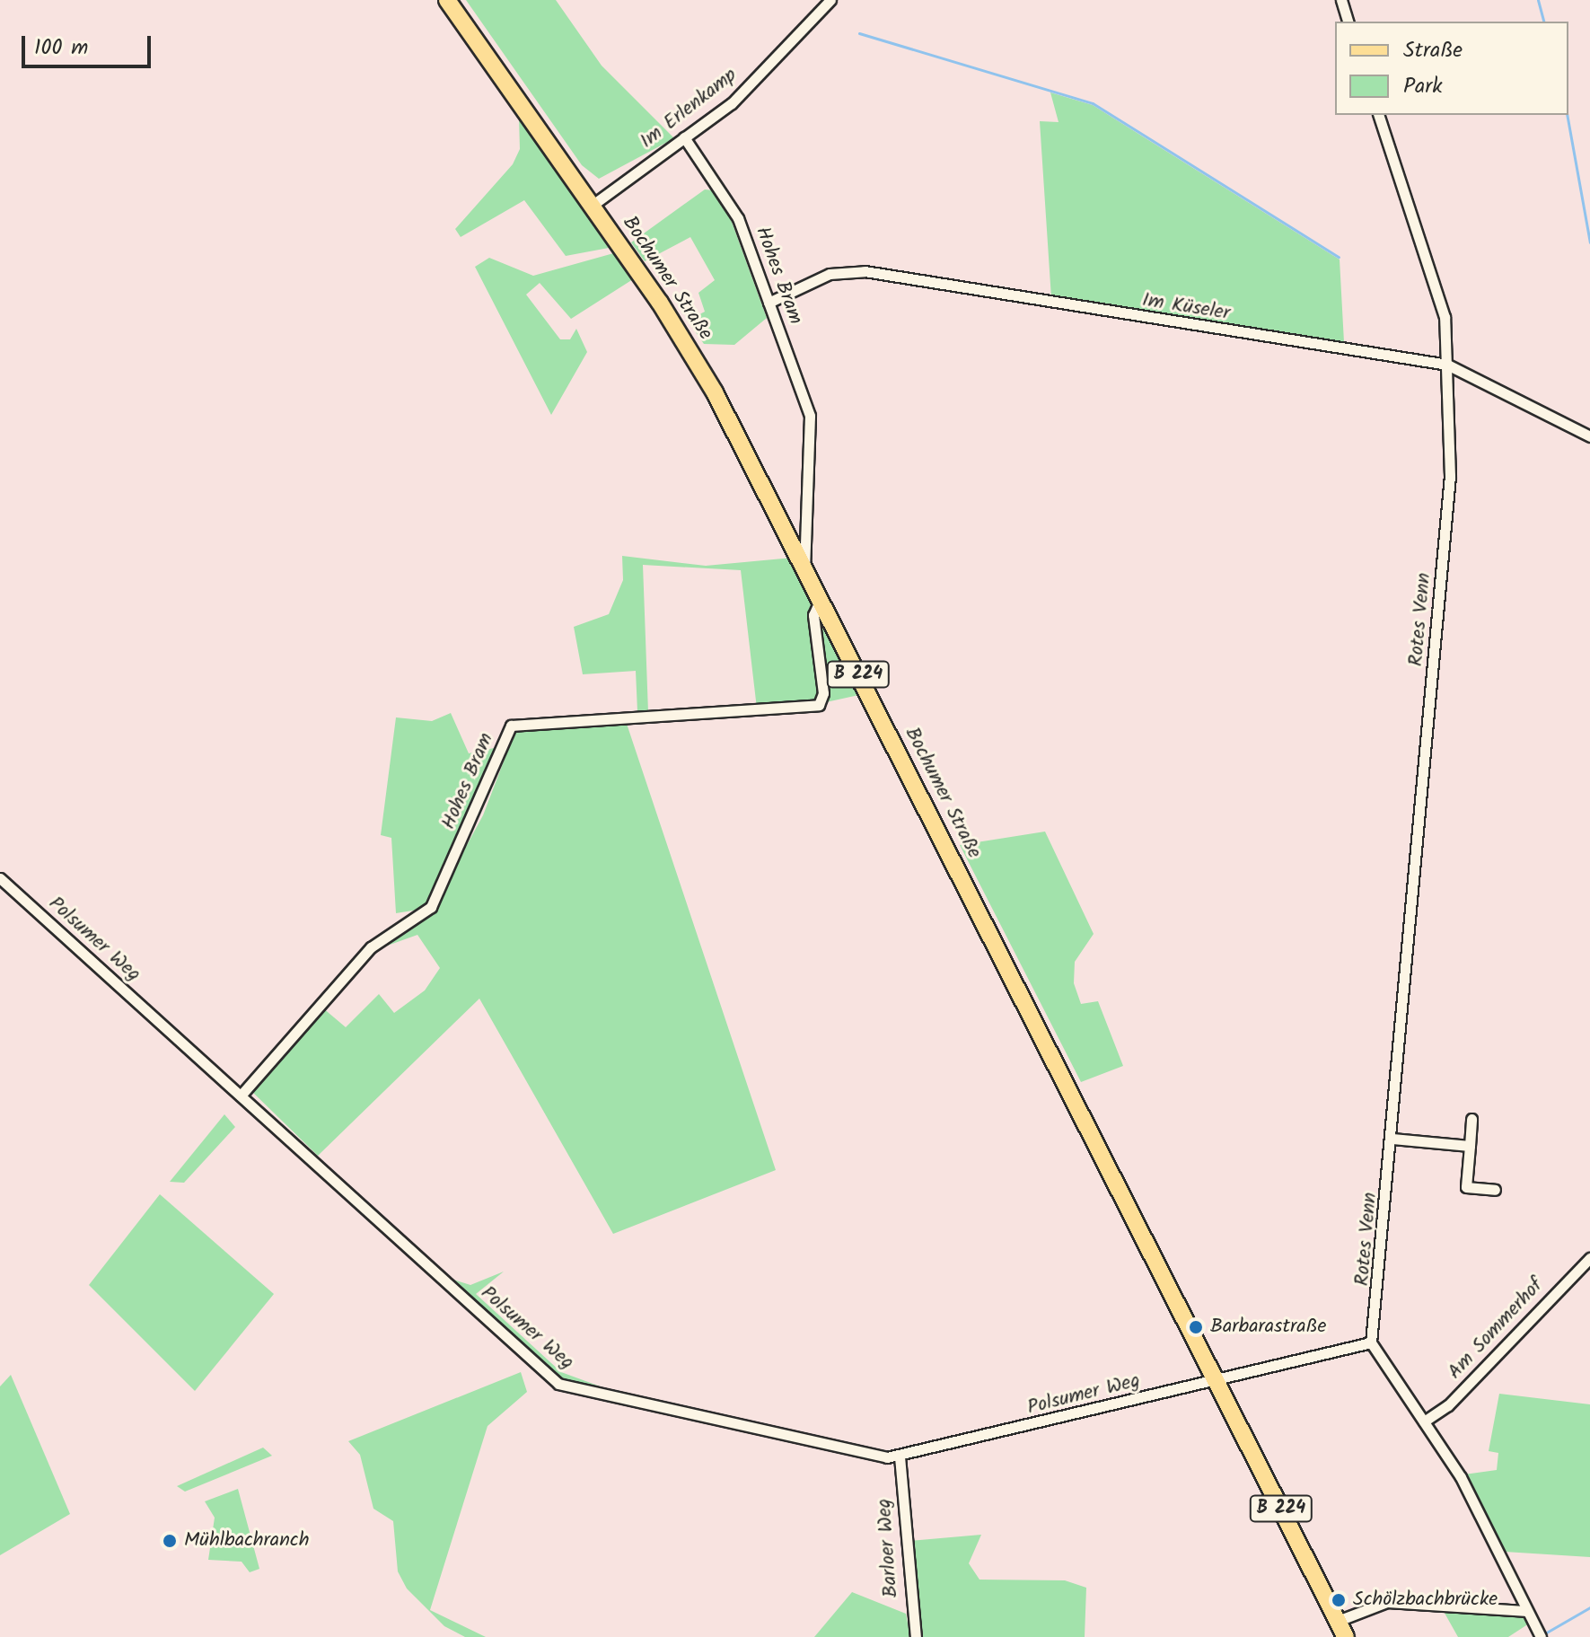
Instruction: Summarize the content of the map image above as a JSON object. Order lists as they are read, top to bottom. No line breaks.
{"streets":{"main road":["Bochumer Straße","B 224"],"street":["Im Erlenkamp","Hohes Bram","Im Küseler","Rotes Venn","Polsumer Weg","Am Sommerhof","Barloer Weg"]},"crossings":[["Im Erlenkamp","Hohes Bram"],["Im Erlenkamp","Bochumer Straße"],["Hohes Bram","Bochumer Straße"],["Hohes Bram","Im Küseler"],["Hohes Bram","Polsumer Weg"],["Bochumer Straße","Polsumer Weg"],["Im Küseler","Rotes Venn"],["Polsumer Weg","Barloer Weg"]],"places":["Barbarastraße","Mühlbachranch","Schölzbachbrücke"],"legend":["Straße","Park"],"scale_bar":"100 m"}
